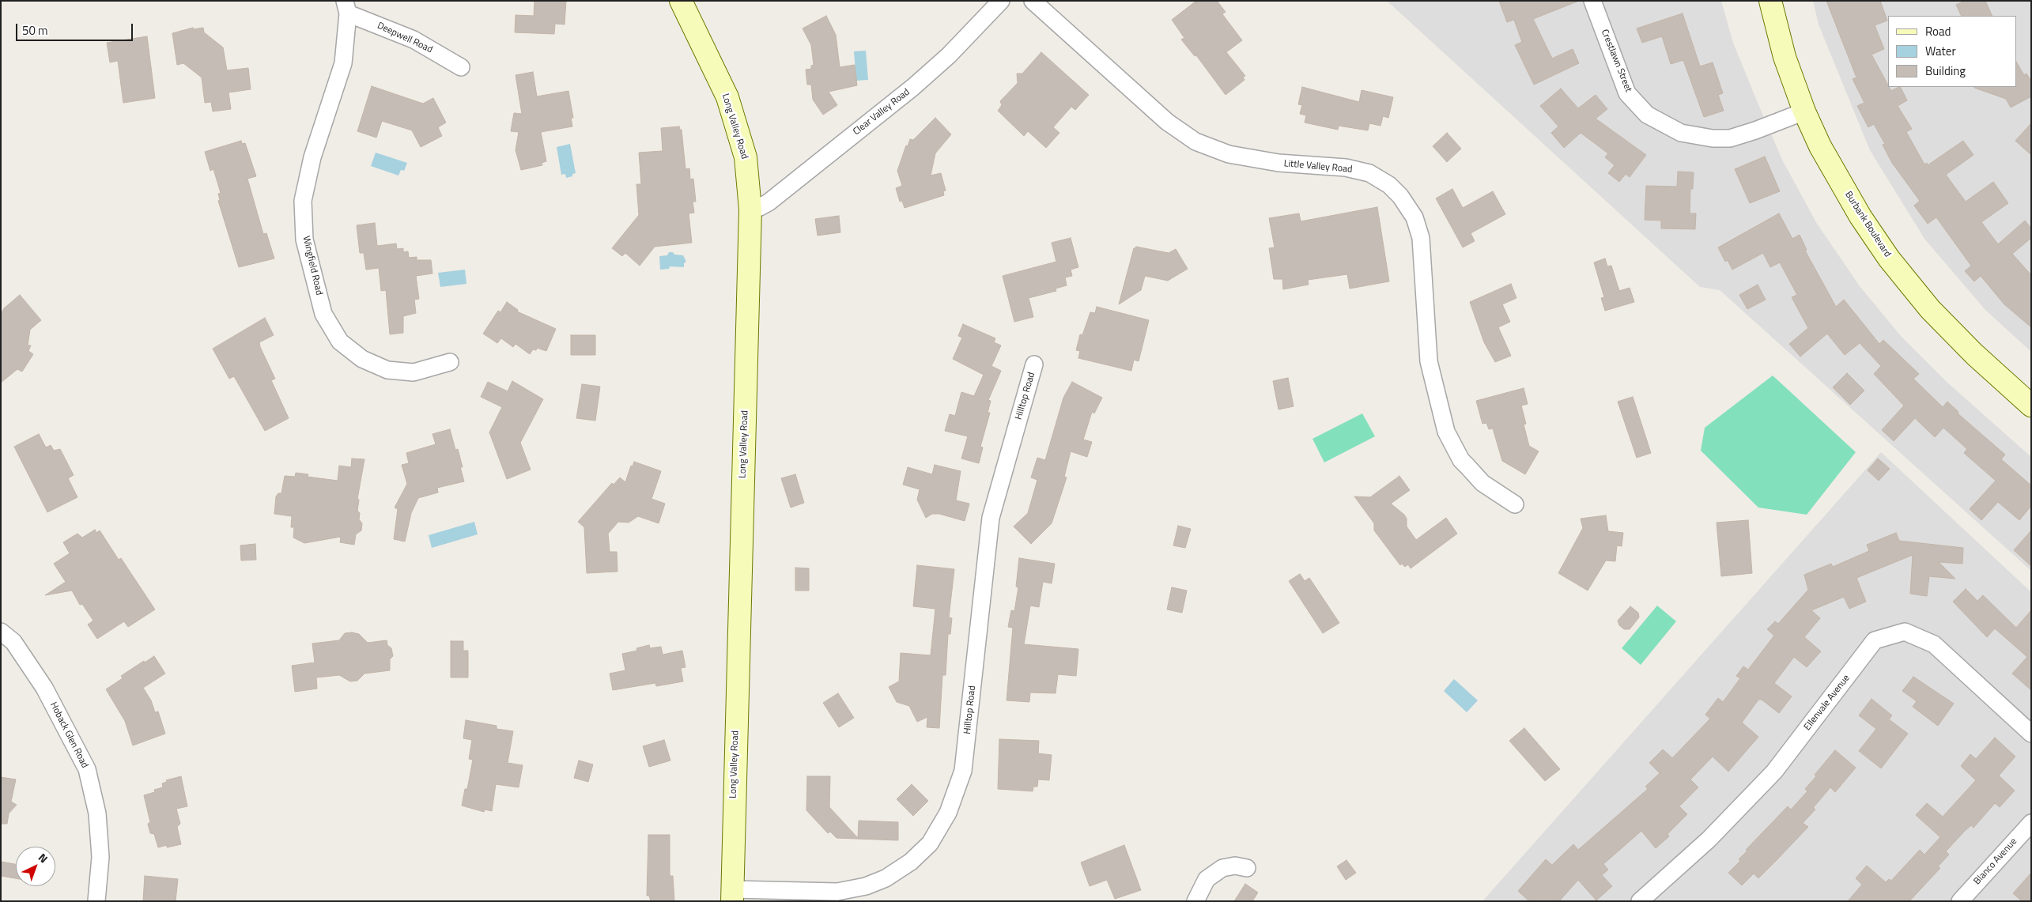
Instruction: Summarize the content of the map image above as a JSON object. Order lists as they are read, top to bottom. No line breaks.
{"streets":{"street":["Deepwell Road","Crestlawn Street","Clear Valley Road","Long Valley Road","Little Valley Road","Burbank Boulevard","Wingfield Road","Hilltop Road","Ellenvale Avenue","Hoback Glen Road","Blanco Avenue"]},"crossings":[["Deepwell Road","Wingfield Road"],["Crestlawn Street","Burbank Boulevard"],["Clear Valley Road","Long Valley Road"],["Long Valley Road","Hilltop Road"]],"legend":["Road","Water","Building"],"scale_bar":"50 m","north":"top right"}
